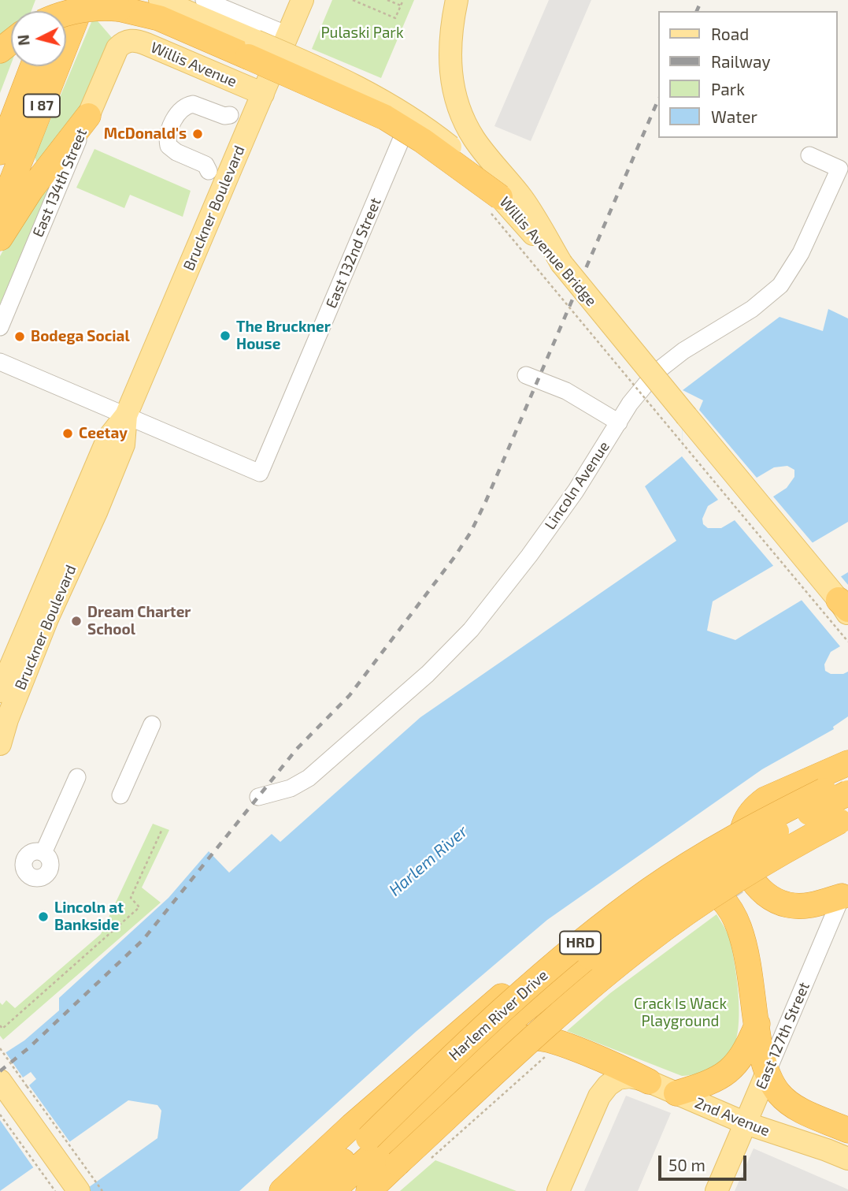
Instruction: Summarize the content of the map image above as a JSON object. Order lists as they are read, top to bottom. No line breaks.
{"streets":{"highway":["I 87","HRD","Harlem River Drive"],"main road":["Willis Avenue","East 134th Street","Bruckner Boulevard","Willis Avenue Bridge","East 127th Street","2nd Avenue"],"street":["East 132nd Street","Lincoln Avenue"]},"crossings":[["Willis Avenue","East 134th Street"],["Willis Avenue","Bruckner Boulevard"],["Bruckner Boulevard","East 132nd Street"],["East 127th Street","2nd Avenue"]],"water":["Harlem River"],"parks":["Pulaski Park","Crack Is Wack Playground"],"places":["McDonald's","The Bruckner House","Bodega Social","Ceetay","Dream Charter School","Lincoln at Bankside"],"legend":["Road","Railway","Park","Water"],"scale_bar":"50 m","north":"left"}
